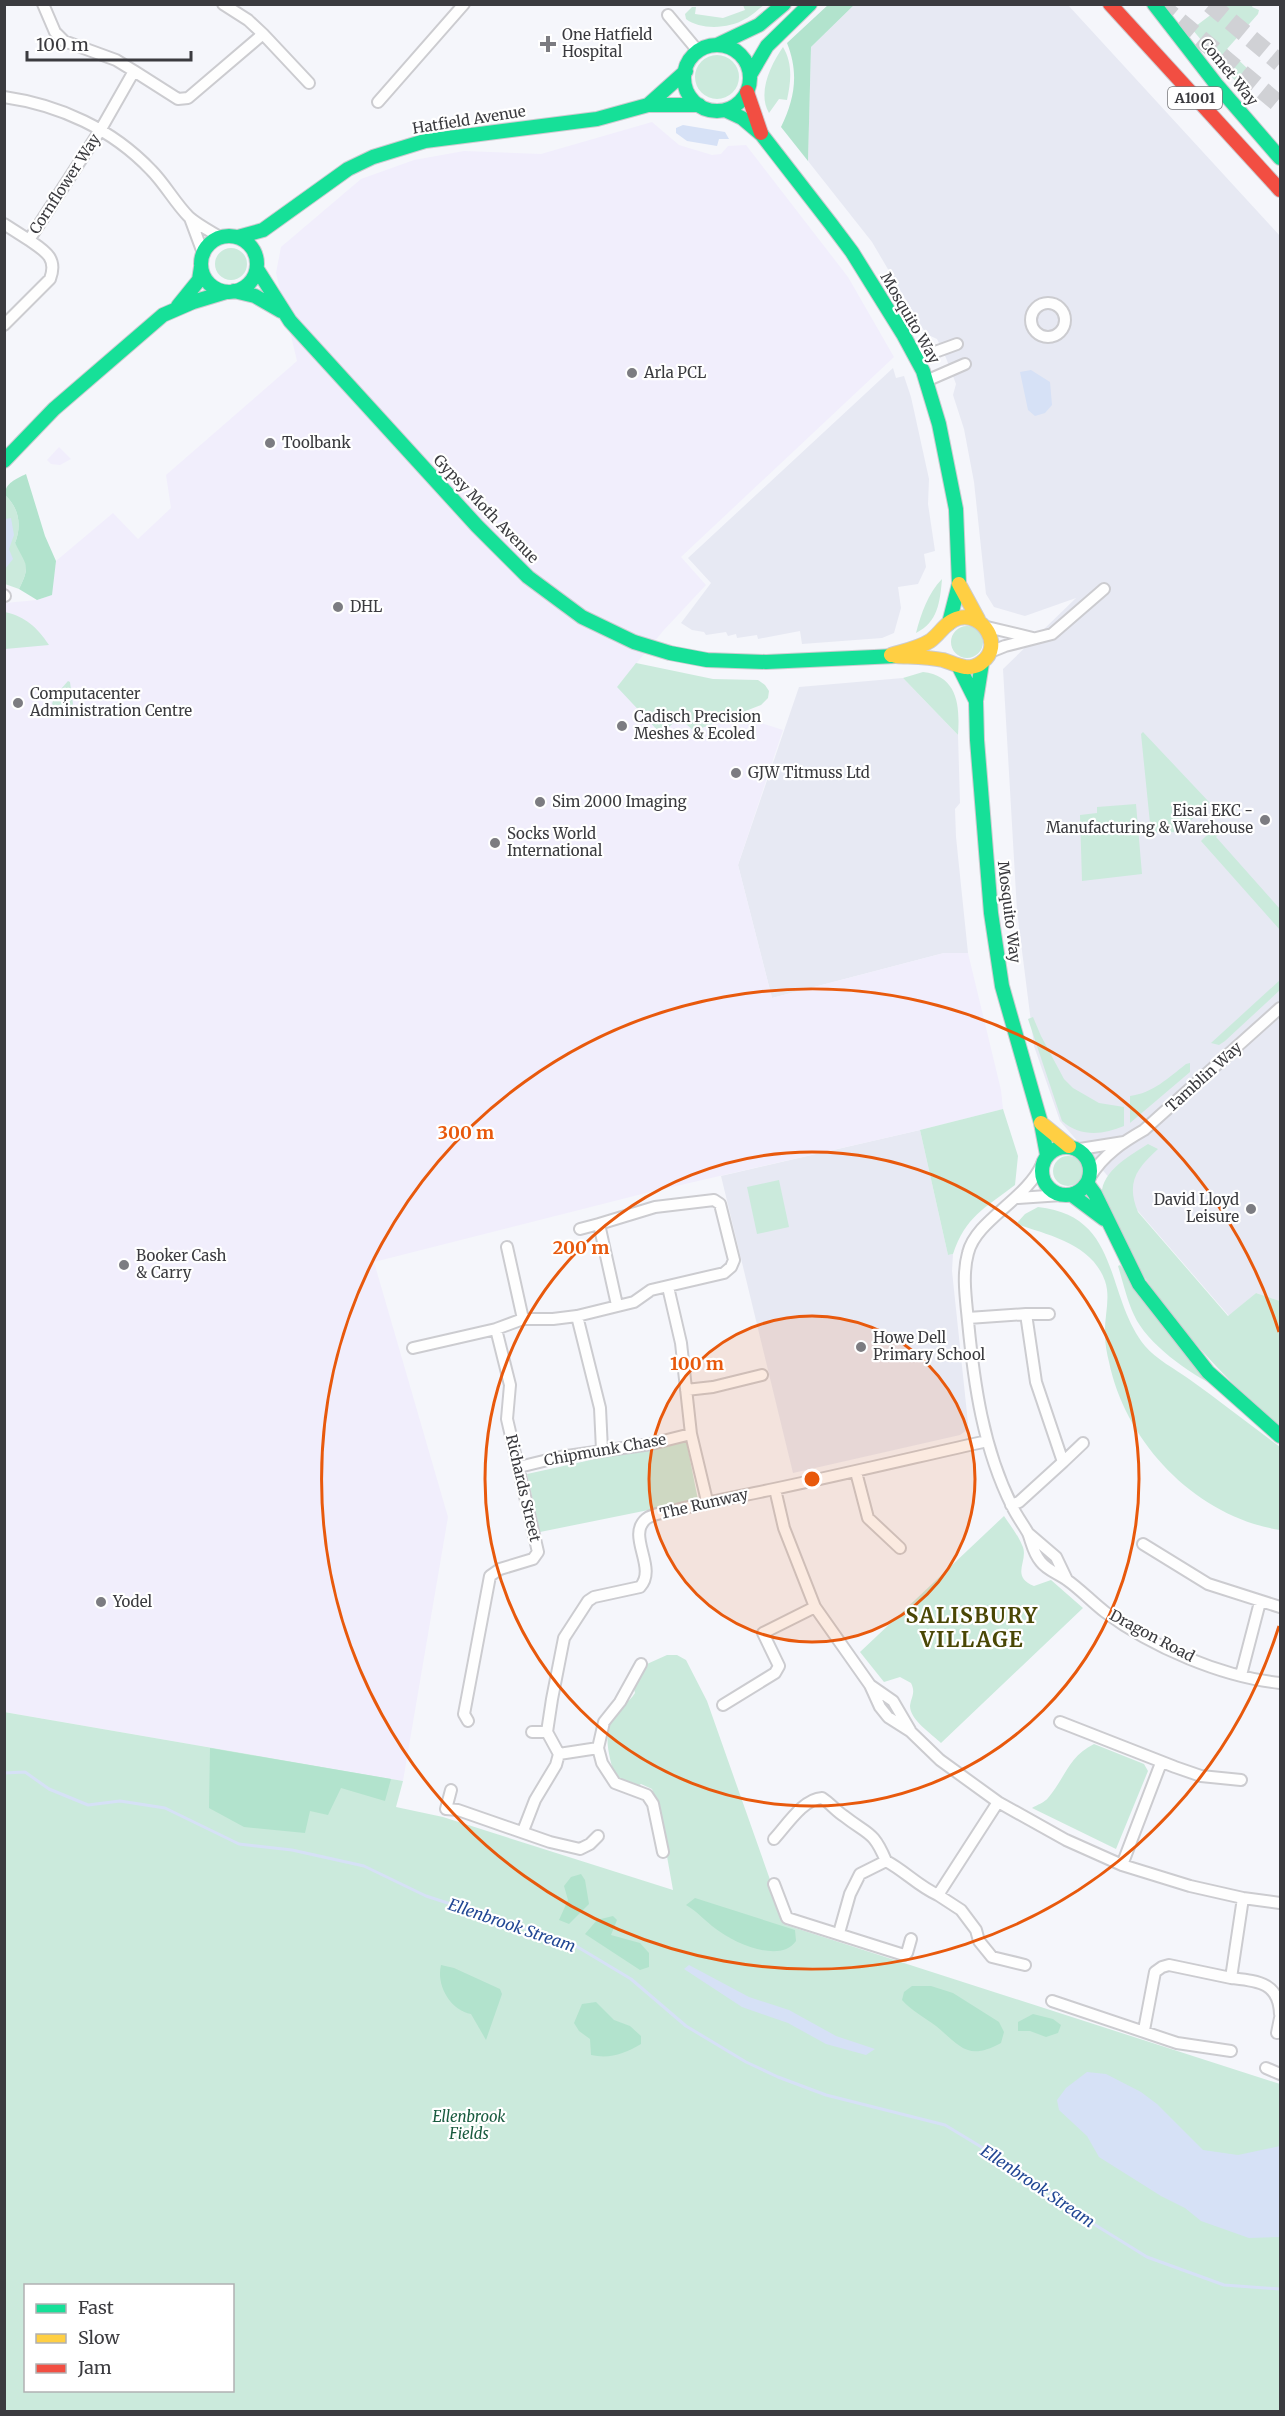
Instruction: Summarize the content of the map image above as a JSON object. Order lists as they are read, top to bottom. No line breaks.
{"streets":{"street":["Comet Way","A1001","Hatfield Avenue","Cornflower Way","Mosquito Way","Gypsy Moth Avenue","Tamblin Way","Chipmunk Chase","Richards Street","The Runway","Dragon Road"]},"crossings":[["Hatfield Avenue","Mosquito Way"],["Hatfield Avenue","Gypsy Moth Avenue"],["Mosquito Way","Gypsy Moth Avenue"],["Mosquito Way","Tamblin Way"],["Mosquito Way","Dragon Road"],["Tamblin Way","Dragon Road"],["Chipmunk Chase","Richards Street"],["The Runway","Dragon Road"]],"districts":["SALISBURY VILLAGE"],"water":["Ellenbrook Stream"],"parks":["Ellenbrook Fields"],"places":{"health":["One Hatfield Hospital"],"other":["Arla PCL","Toolbank","DHL","Computacenter Administration Centre","Cadisch Precision Meshes & Ecoled","GJW Titmuss Ltd","Sim 2000 Imaging","Eisai EKC - Manufacturing & Warehouse","Socks World International","David Lloyd Leisure","Booker Cash & Carry","Howe Dell Primary School","Yodel"]},"legend":["Fast","Slow","Jam"],"scale_bar":"100 m","rings":["300 m","200 m","100 m"]}
